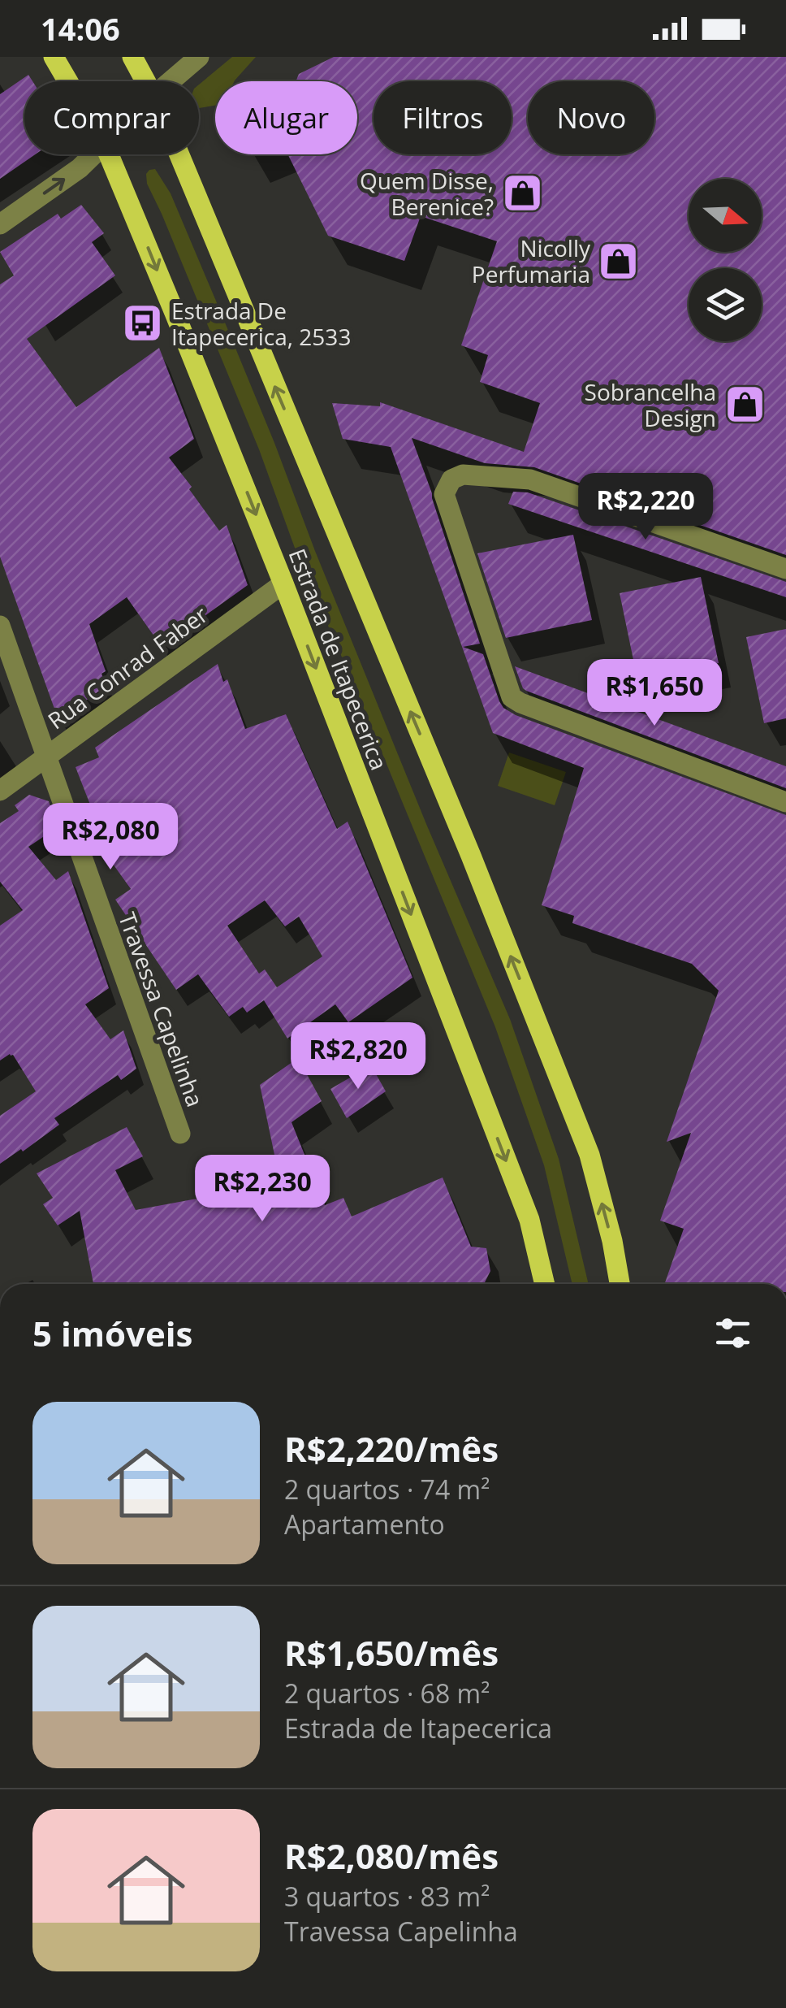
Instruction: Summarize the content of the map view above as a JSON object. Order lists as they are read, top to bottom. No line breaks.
{"streets":{"main road":["Estrada de Itapecerica"],"street":["Rua Conrad Faber","Travessa Capelinha"]},"crossings":[["Estrada de Itapecerica","Rua Conrad Faber"],["Rua Conrad Faber","Travessa Capelinha"]],"places":{"shop":["Quem Disse, Berenice?","Nicolly Perfumaria","Sobrancelha Design"],"bus stop":["Estrada De Itapecerica, 2533"]},"north":"right","page":{"status":"14:06","chip":["Comprar","Alugar","Filtros","Novo"],"price":["R$2,220","R$1,650","R$2,080","R$2,820","R$2,230"],"heading":"5 imóveis","list":[{"name":"R$2,220/mês","note":"2 quartos · 74 m² · Apartamento"},{"name":"R$1,650/mês","note":"2 quartos · 68 m² · Estrada de Itapecerica"},{"name":"R$2,080/mês","note":"3 quartos · 83 m² · Travessa Capelinha"}]}}
